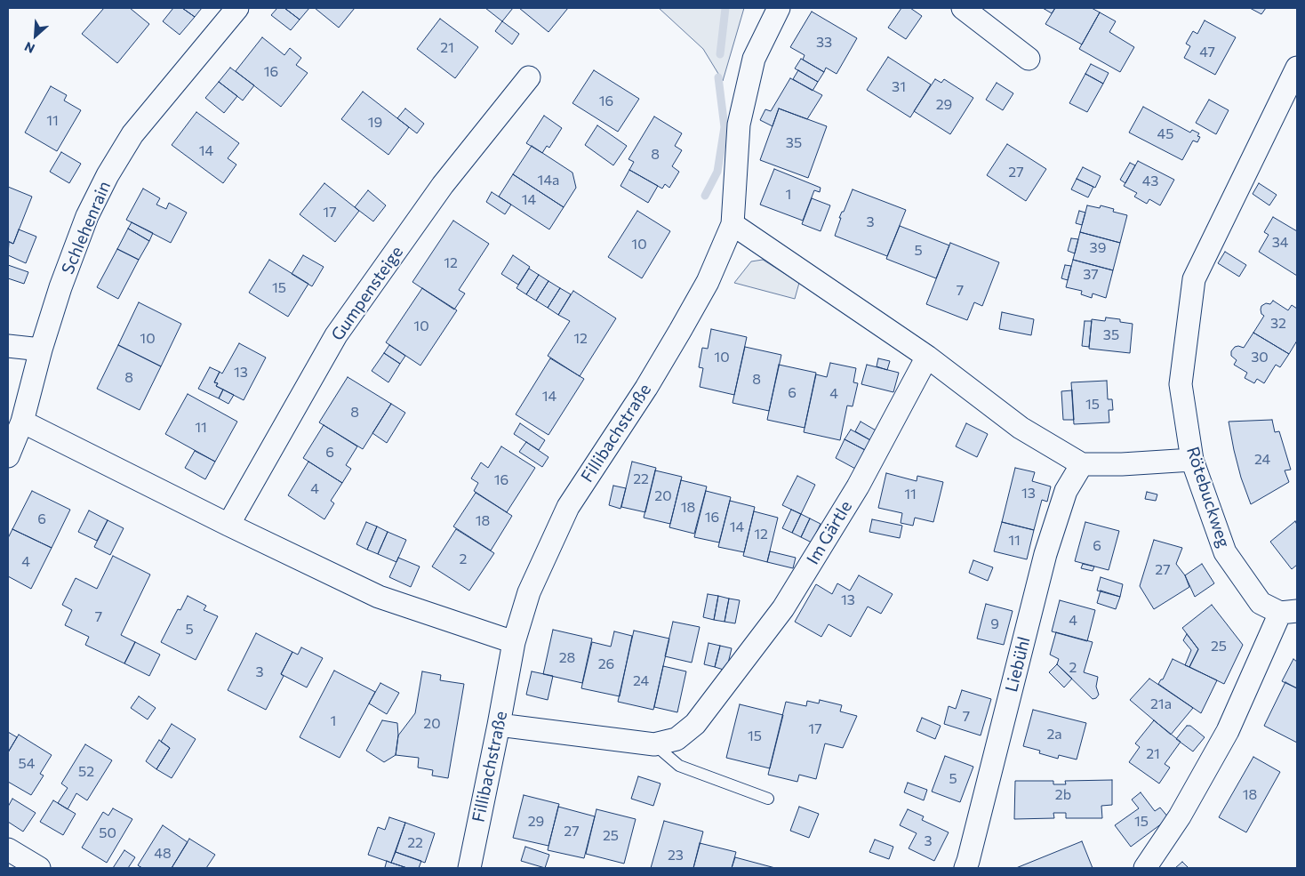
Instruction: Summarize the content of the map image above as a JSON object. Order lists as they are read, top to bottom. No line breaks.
{"streets":{"street":["Schlehenrain","Gumpensteige","Fillibachstraße","Rötebuckweg","Im Gärtle","Liebühl"]},"crossings":[["Fillibachstraße","Im Gärtle"]],"house_numbers":["33","21","47","16","31","16","29","11","19","45","35","14","8","27","14a","43","1","14","17","3","34","10","39","5","12","37","15","7","32","10","35","10","12","10","30","13","8","8","6","4","14","15","8","11","6","24","22","16","4","13","11","20","18","16","6","18","14","12","11","6","2","4","27","13","7","4","9","5","25","28","26","2","3","24","21a","7","1","20","17","2a","15","21","54","52","5","2b","18","29","15","27","50","25","3","22","48","23"],"north":"bottom left"}
